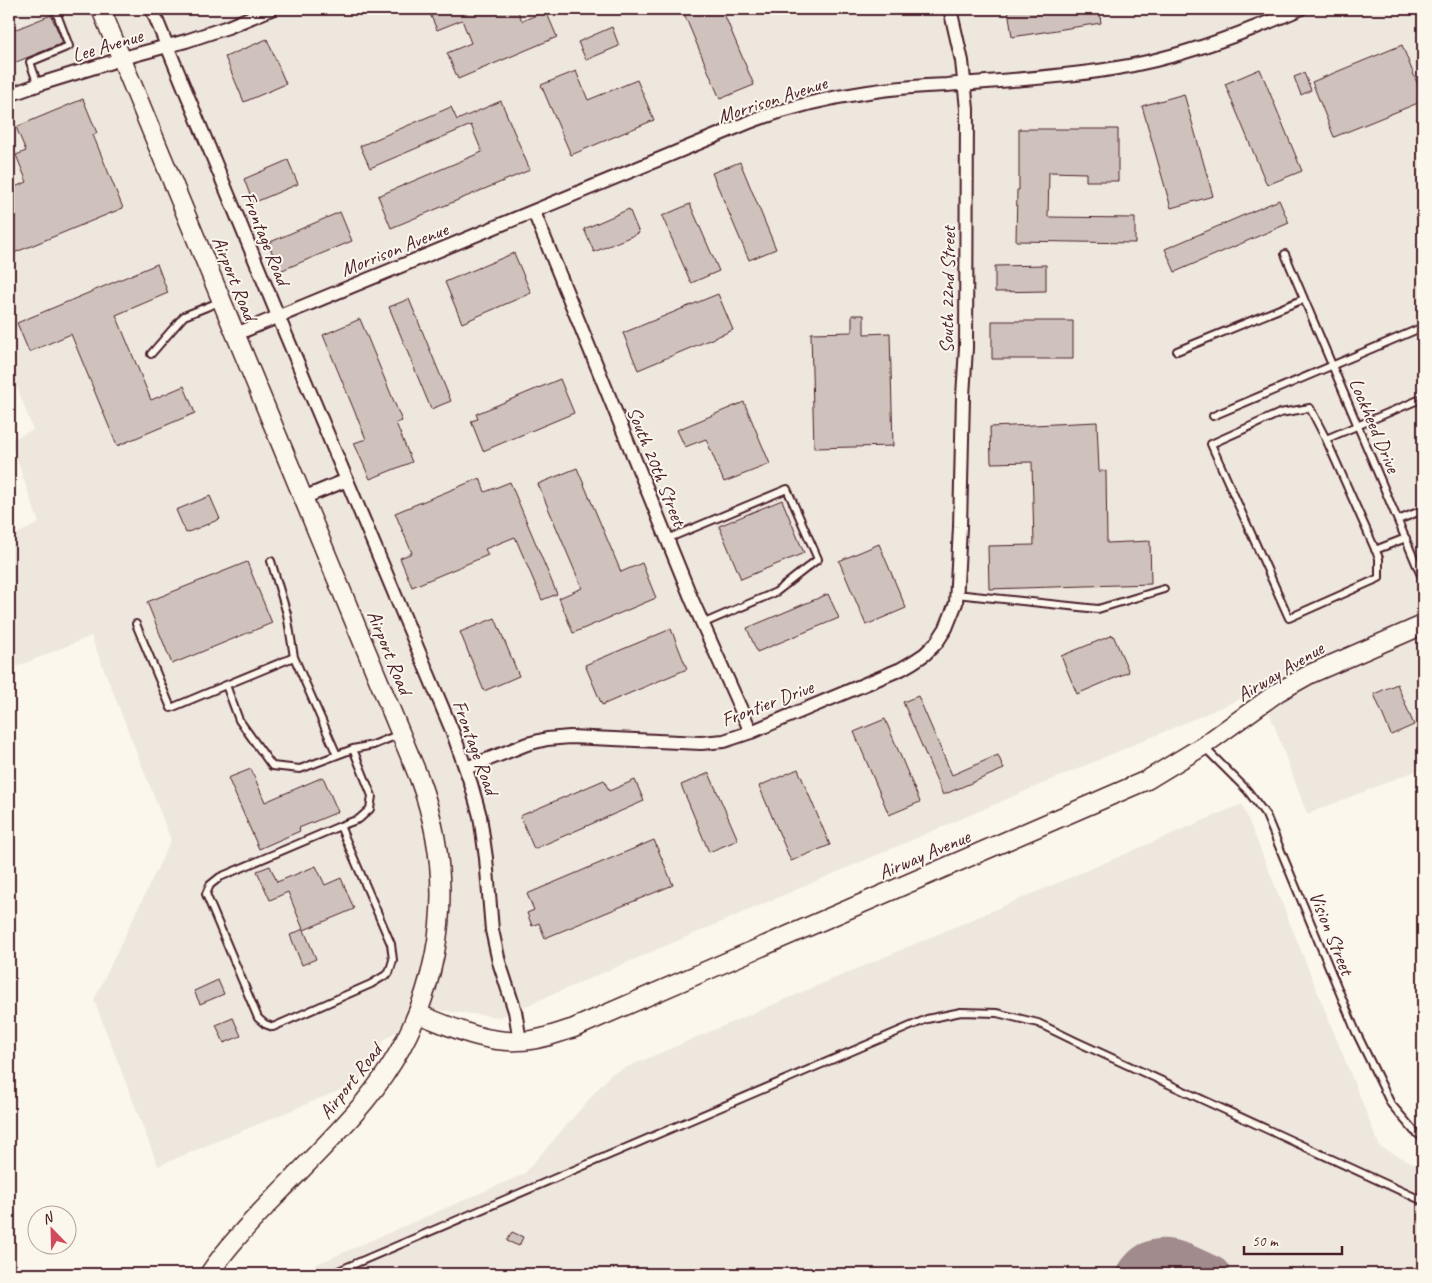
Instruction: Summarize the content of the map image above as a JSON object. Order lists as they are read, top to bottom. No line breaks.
{"streets":{"main road":["Airport Road","Airway Avenue"],"street":["Lee Avenue","Morrison Avenue","Frontage Road","South 22nd Street","South 20th Street","Frontier Drive"],"lane":["Lockheed Drive","Vision Street"]},"crossings":[["Lee Avenue","Frontage Road"],["Lee Avenue","Airport Road"],["Morrison Avenue","Frontage Road"],["Morrison Avenue","Airport Road"],["Morrison Avenue","South 22nd Street"],["Morrison Avenue","South 20th Street"],["Frontage Road","Airway Avenue"],["Frontage Road","Frontier Drive"],["Airport Road","Airway Avenue"],["South 22nd Street","Frontier Drive"],["South 20th Street","Frontier Drive"],["Airway Avenue","Vision Street"]],"scale_bar":"50 m","north":"top left"}
